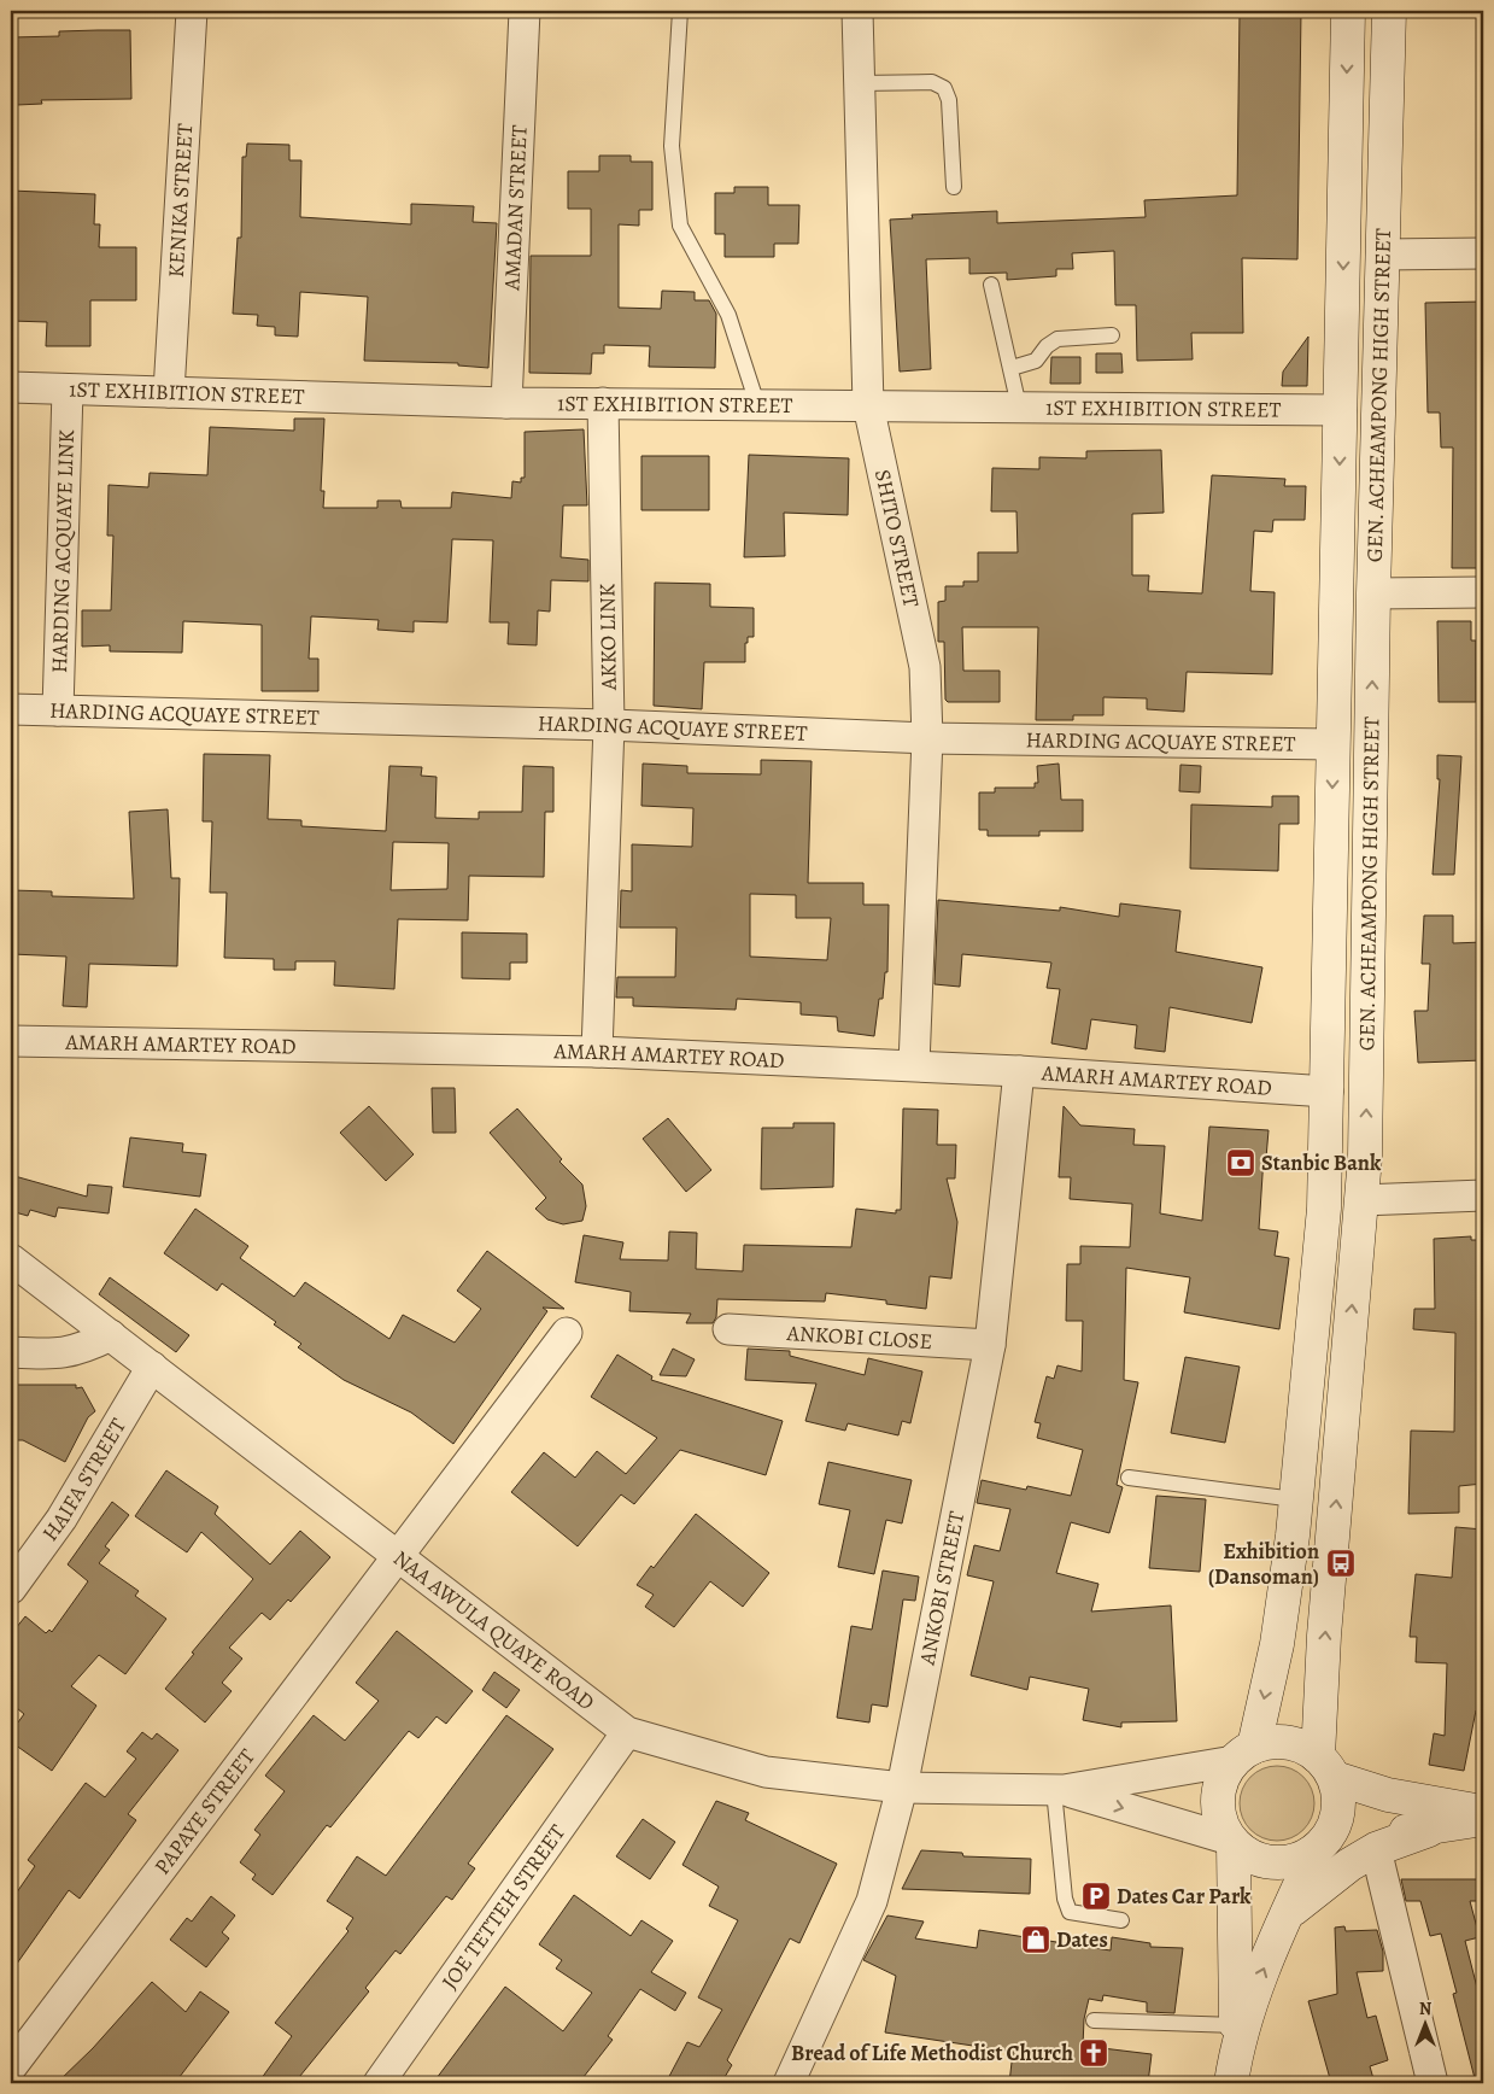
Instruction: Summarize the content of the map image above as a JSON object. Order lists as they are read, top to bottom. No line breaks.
{"streets":{"main road":["GEN. ACHEAMPONG HIGH STREET"],"street":["KENIKA STREET","AMADAN STREET","1ST EXHIBITION STREET","SHITO STREET","HARDING ACQUAYE LINK","AKKO LINK","HARDING ACQUAYE STREET","AMARH AMARTEY ROAD","ANKOBI CLOSE","HAIFA STREET","ANKOBI STREET","NAA AWULA QUAYE ROAD","PAPAYE STREET","JOE TETTEH STREET"]},"crossings":[["KENIKA STREET","1ST EXHIBITION STREET"],["AMADAN STREET","1ST EXHIBITION STREET"],["1ST EXHIBITION STREET","GEN. ACHEAMPONG HIGH STREET"],["1ST EXHIBITION STREET","SHITO STREET"],["1ST EXHIBITION STREET","HARDING ACQUAYE LINK"],["1ST EXHIBITION STREET","AKKO LINK"],["GEN. ACHEAMPONG HIGH STREET","HARDING ACQUAYE STREET"],["GEN. ACHEAMPONG HIGH STREET","AMARH AMARTEY ROAD"],["GEN. ACHEAMPONG HIGH STREET","NAA AWULA QUAYE ROAD"],["SHITO STREET","HARDING ACQUAYE STREET"],["SHITO STREET","AMARH AMARTEY ROAD"],["HARDING ACQUAYE LINK","HARDING ACQUAYE STREET"],["AKKO LINK","HARDING ACQUAYE STREET"],["AKKO LINK","AMARH AMARTEY ROAD"],["AMARH AMARTEY ROAD","ANKOBI STREET"],["ANKOBI CLOSE","ANKOBI STREET"],["HAIFA STREET","NAA AWULA QUAYE ROAD"],["ANKOBI STREET","NAA AWULA QUAYE ROAD"],["NAA AWULA QUAYE ROAD","PAPAYE STREET"],["NAA AWULA QUAYE ROAD","JOE TETTEH STREET"]],"places":{"bank":["Stanbic Bank"],"bus stop":["Exhibition (Dansoman)"],"parking":["Dates Car Park"],"shop":["Dates"],"church":["Bread of Life Methodist Church"]},"north":"top"}
